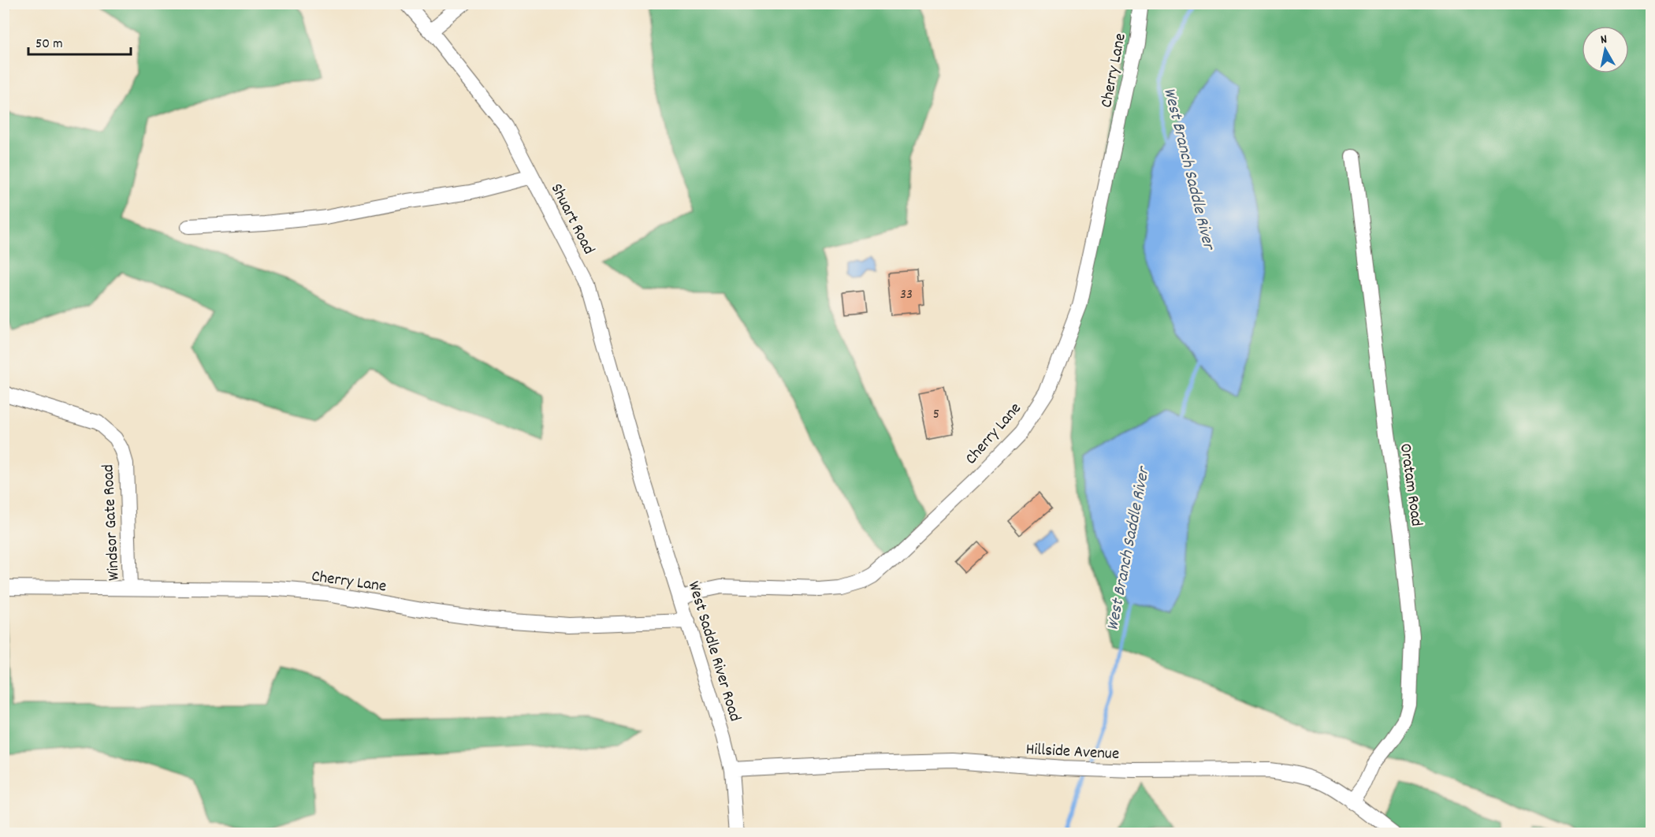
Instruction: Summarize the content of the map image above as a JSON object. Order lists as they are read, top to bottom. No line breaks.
{"streets":{"street":["Cherry Lane","Shuart Road","Oratam Road","Windsor Gate Road","West Saddle River Road","Hillside Avenue"]},"crossings":[["Cherry Lane","Windsor Gate Road"],["Cherry Lane","West Saddle River Road"],["Shuart Road","West Saddle River Road"],["Oratam Road","Hillside Avenue"],["West Saddle River Road","Hillside Avenue"]],"water":["West Branch Saddle River"],"house_numbers":["33","5"],"scale_bar":"50 m","north":"top"}
